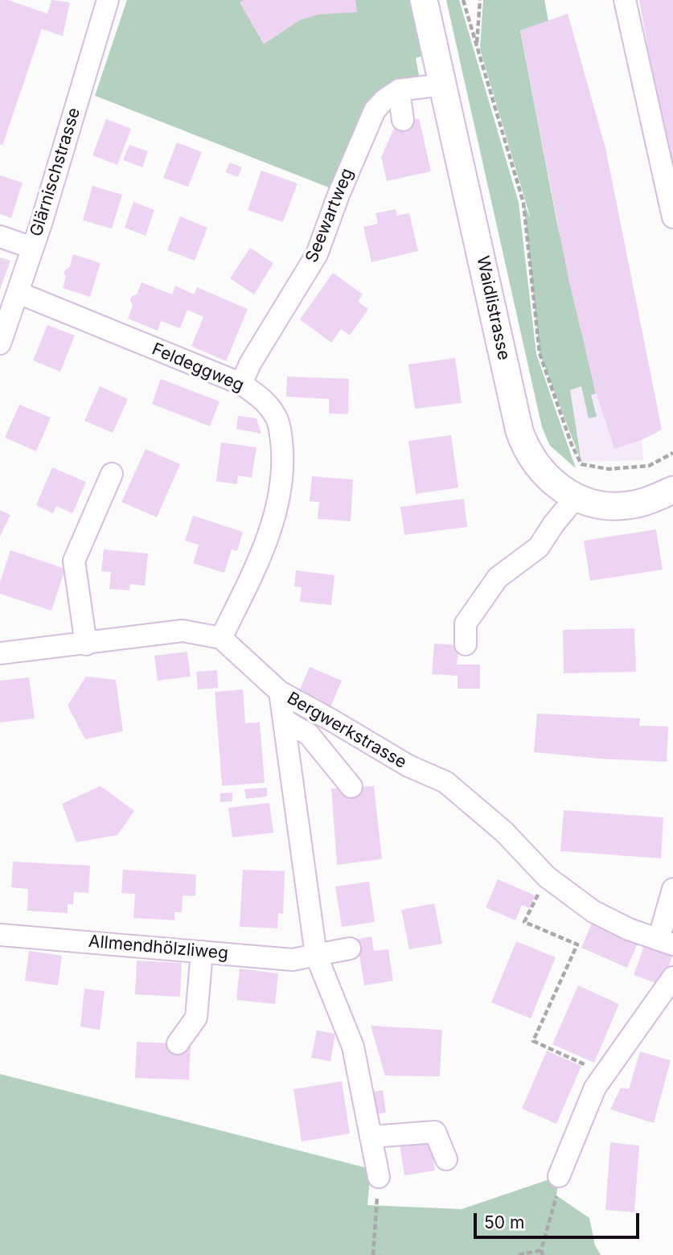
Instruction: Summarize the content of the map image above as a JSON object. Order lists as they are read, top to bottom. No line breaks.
{"streets":{"main road":["Waidlistrasse"],"street":["Glärnischstrasse","Seewartweg","Feldeggweg","Bergwerkstrasse","Allmendhölzliweg"]},"crossings":[["Glärnischstrasse","Feldeggweg"],["Seewartweg","Feldeggweg"],["Feldeggweg","Bergwerkstrasse"]],"scale_bar":"50 m"}
